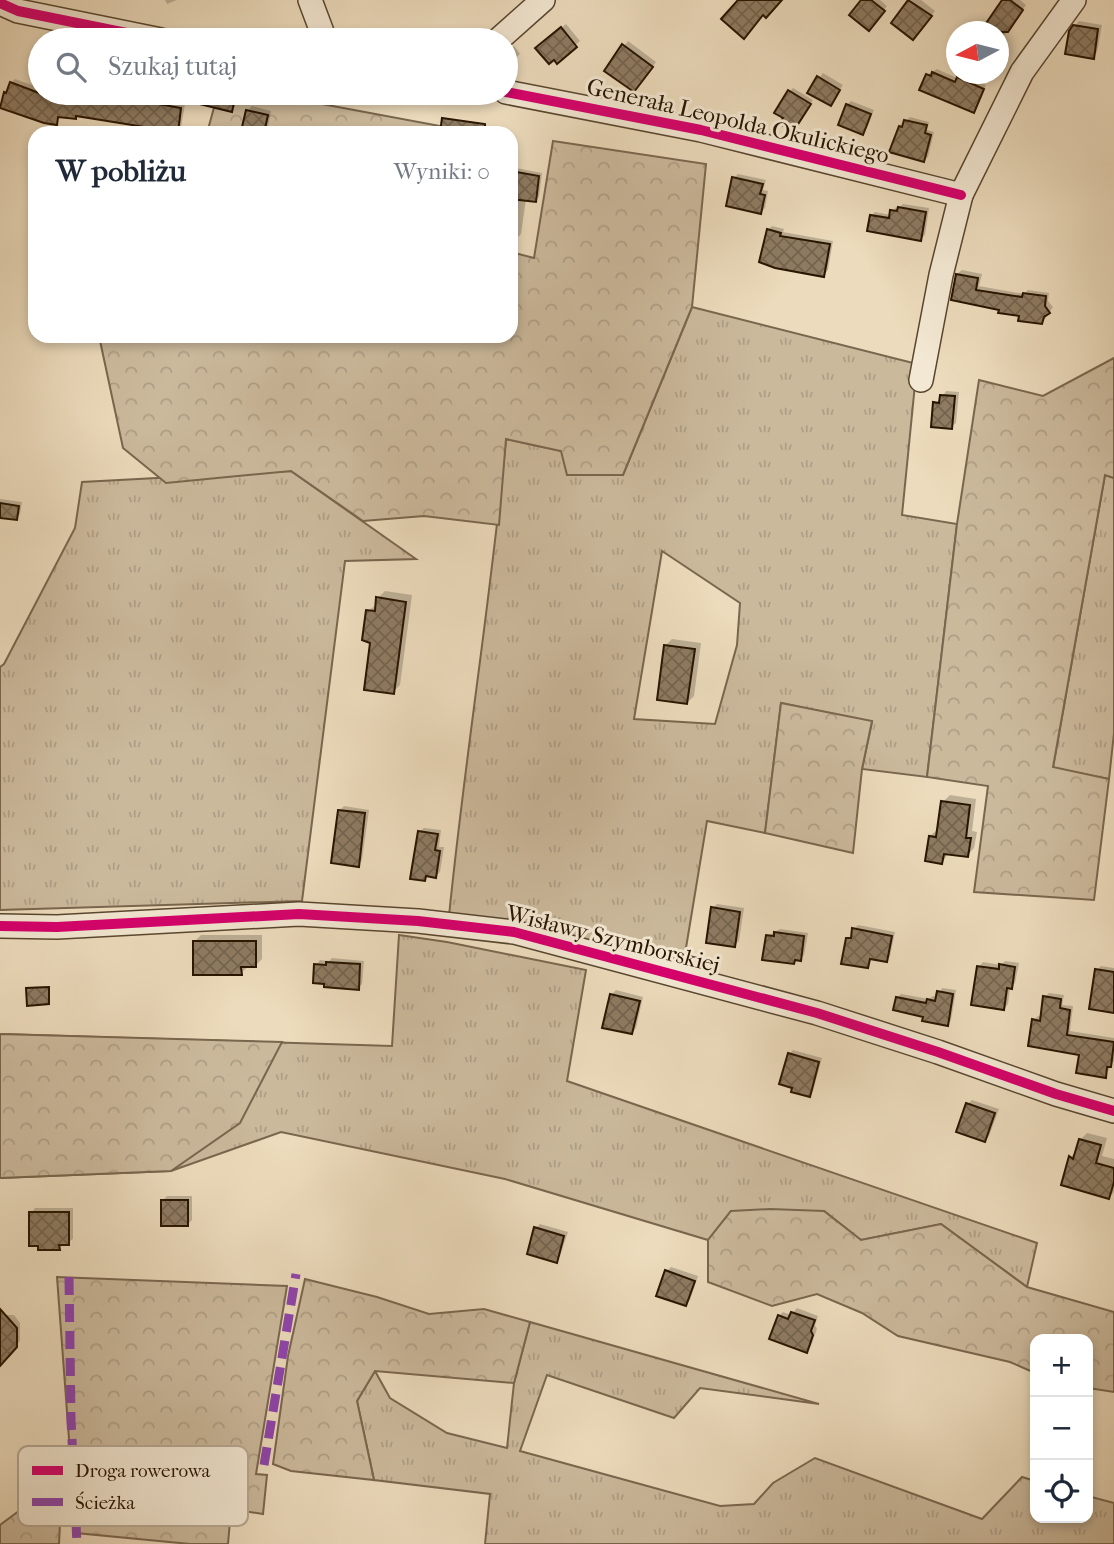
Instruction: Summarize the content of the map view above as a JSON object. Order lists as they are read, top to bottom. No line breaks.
{"streets":{"street":["Generała Leopolda Okulickiego","Wisławy Szymborskiej"]},"legend":["Droga rowerowa","Ścieżka"],"north":"left","page":{"search":"Szukaj tutaj","heading":["W pobliżu","Wyniki: 0"],"map_buttons":["+","−"]}}
